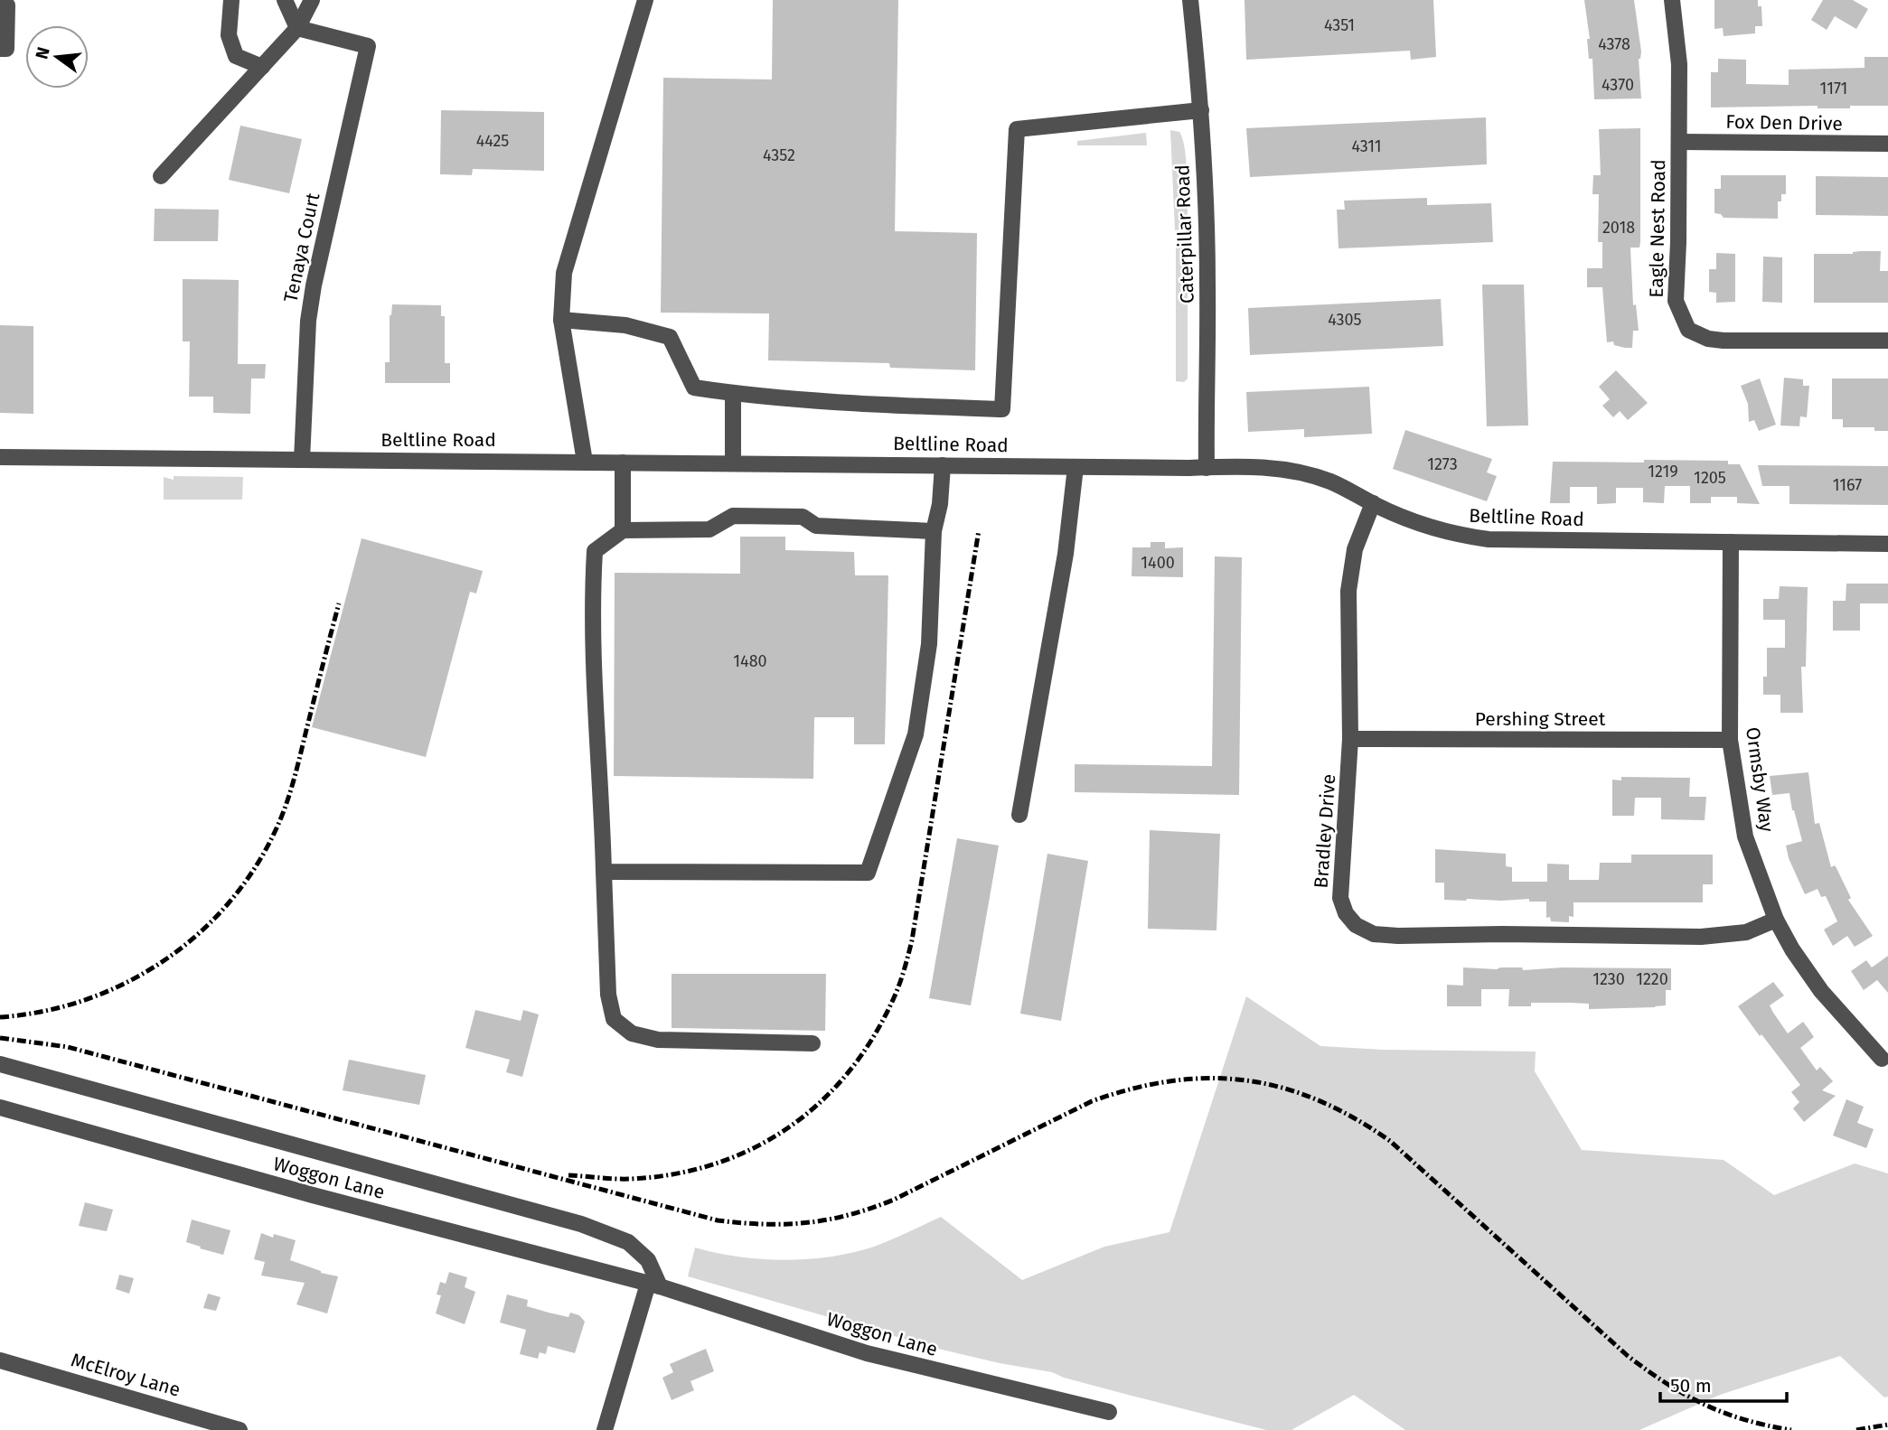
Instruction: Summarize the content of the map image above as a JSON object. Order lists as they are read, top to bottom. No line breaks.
{"streets":{"street":["Fox Den Drive","Eagle Nest Road","Caterpillar Road","Tenaya Court","Beltline Road","Pershing Street","Ormsby Way","Bradley Drive","Woggon Lane","McElroy Lane"]},"crossings":[["Fox Den Drive","Eagle Nest Road"],["Caterpillar Road","Beltline Road"],["Tenaya Court","Beltline Road"],["Beltline Road","Ormsby Way"],["Beltline Road","Bradley Drive"],["Pershing Street","Ormsby Way"],["Pershing Street","Bradley Drive"],["Ormsby Way","Bradley Drive"]],"house_numbers":["4351","4378","4370","1171","4425","4311","4352","2018","4305","1273","1219","1205","1167","1400","1480","1230","1220"],"scale_bar":"50 m","north":"left"}
